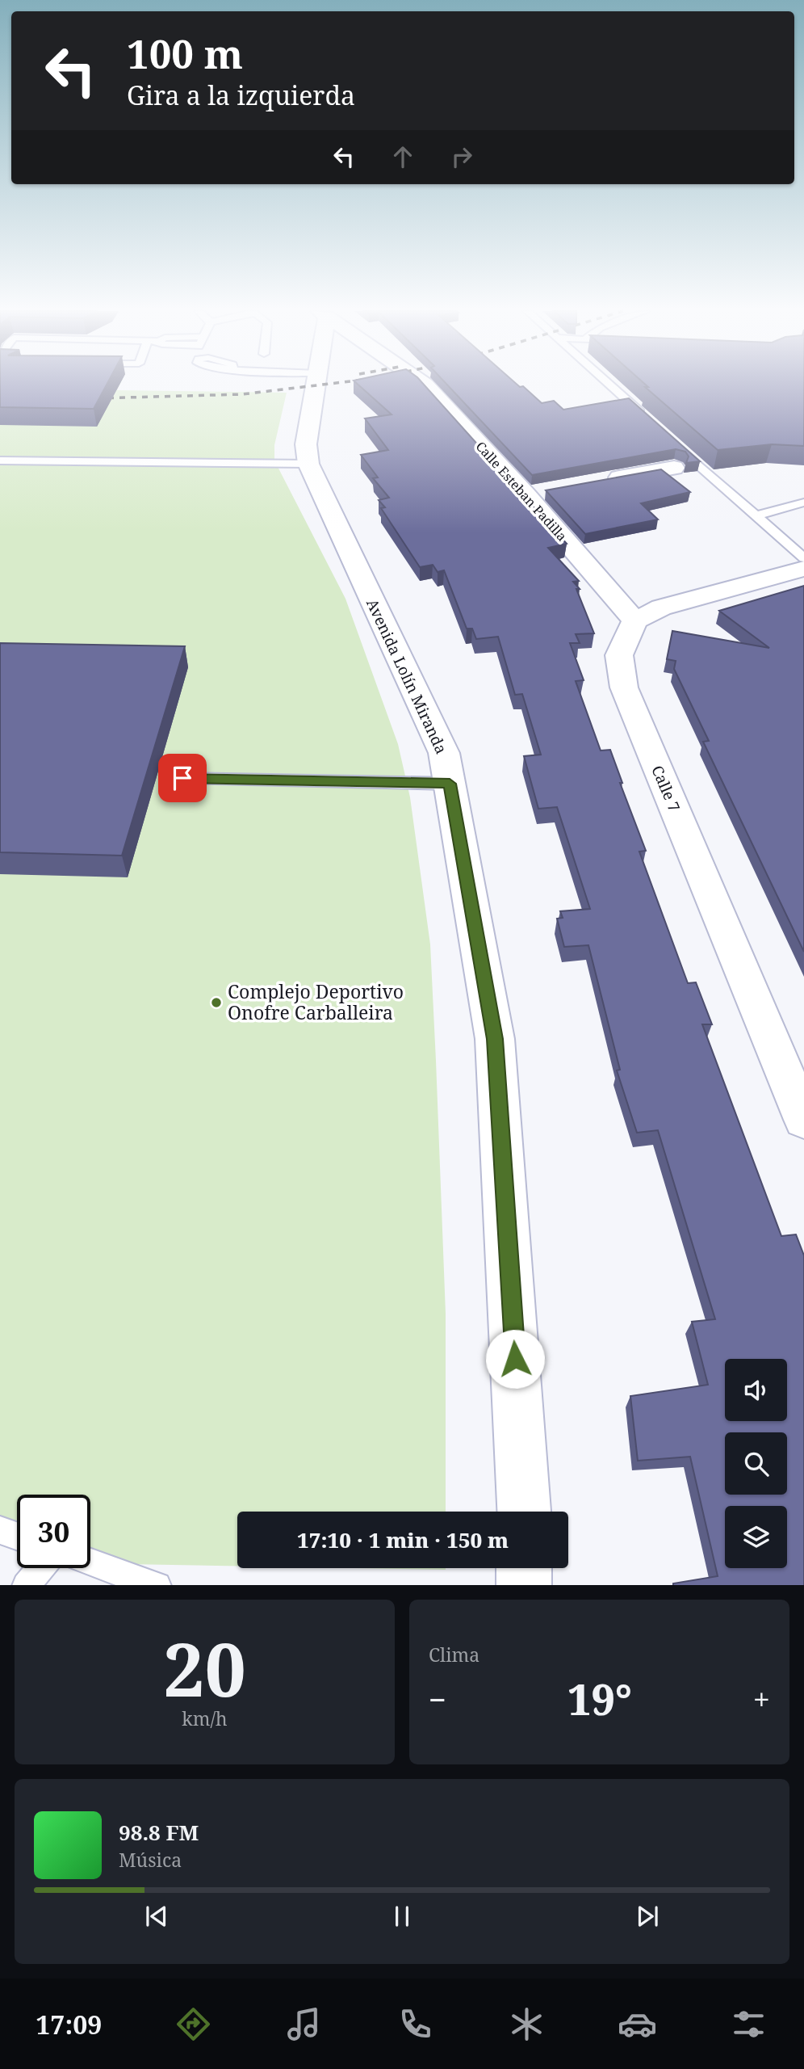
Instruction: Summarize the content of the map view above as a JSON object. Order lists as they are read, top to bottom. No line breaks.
{"streets":{"street":["Calle Esteban Padilla","Avenida Lolín Miranda","Calle 7"]},"crossings":[["Calle Esteban Padilla","Calle 7"]],"places":["Complejo Deportivo Onofre Carballeira"],"page":{"turn":["100 m","Gira a la izquierda"],"limit":"30","trip":"17:10 · 1 min · 150 m","tile":[["20","km/h"],"Clima"],"heat":["−","19°","+"],"song":["98.8 FM","Música"],"tabs":"17:09"}}
